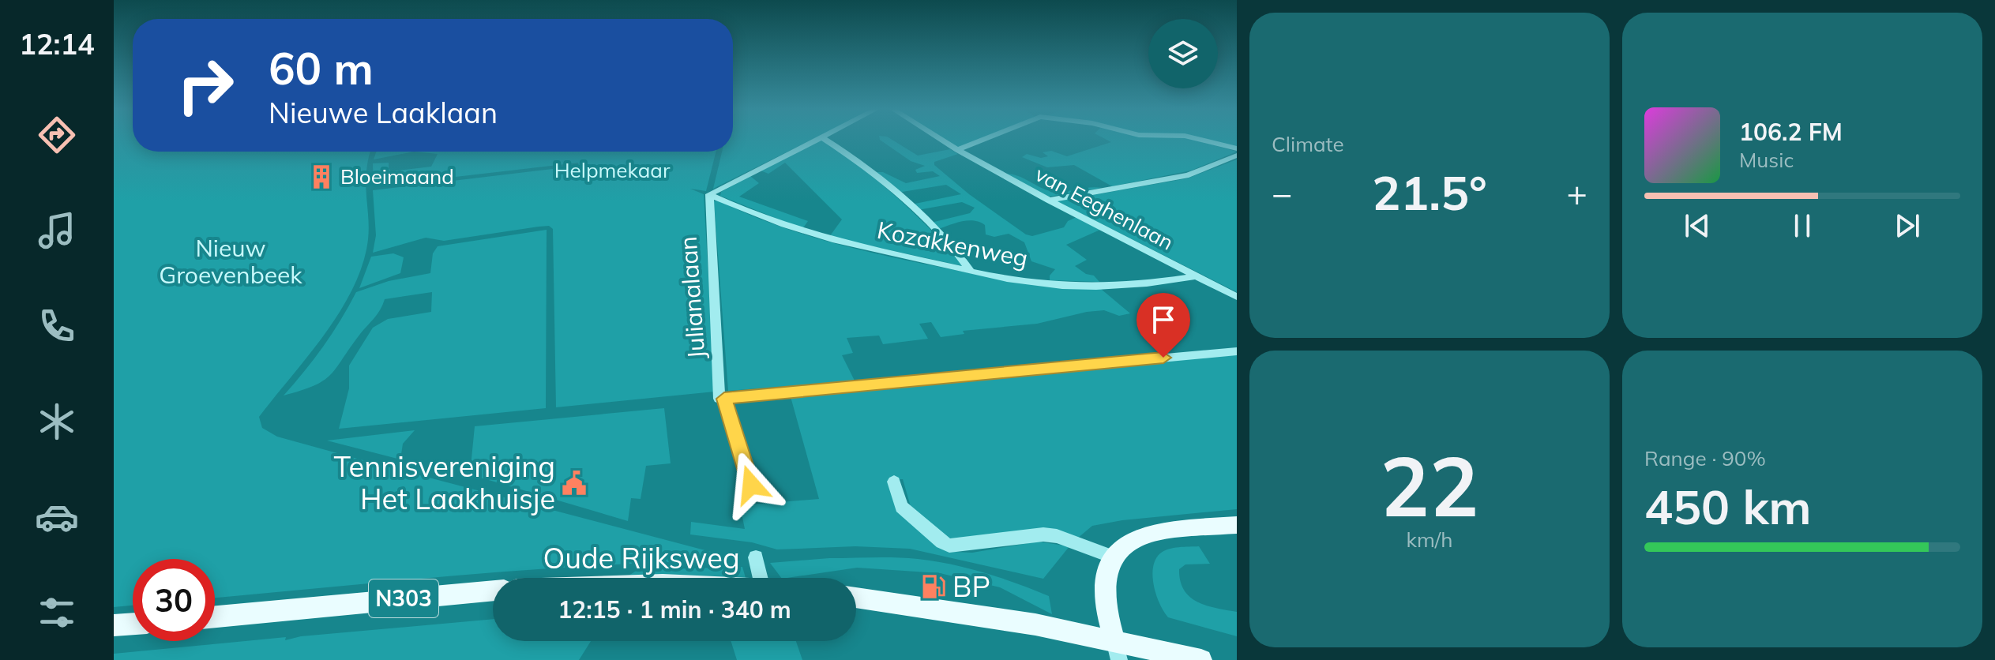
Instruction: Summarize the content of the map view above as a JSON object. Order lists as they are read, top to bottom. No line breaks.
{"streets":{"main road":["N303"],"street":["van Eeghenlaan","Kozakkenweg","Julianalaan"]},"crossings":[["van Eeghenlaan","Kozakkenweg"],["Kozakkenweg","Julianalaan"]],"parks":["Helpmekaar","Nieuw Groevenbeek"],"places":{"building":["Bloeimaand"],"public building":["Tennisvereniging Het Laakhuisje"],"fuel station":["BP"]},"page":{"tabs":"12:14","tile":["Climate",["22","km/h"],["Range · 90%","450 km"]],"turn":["60 m","Nieuwe Laaklaan"],"song":["106.2 FM","Music"],"heat":["−","21.5°","+"],"limit":"30","trip":"12:15 · 1 min · 340 m"}}
